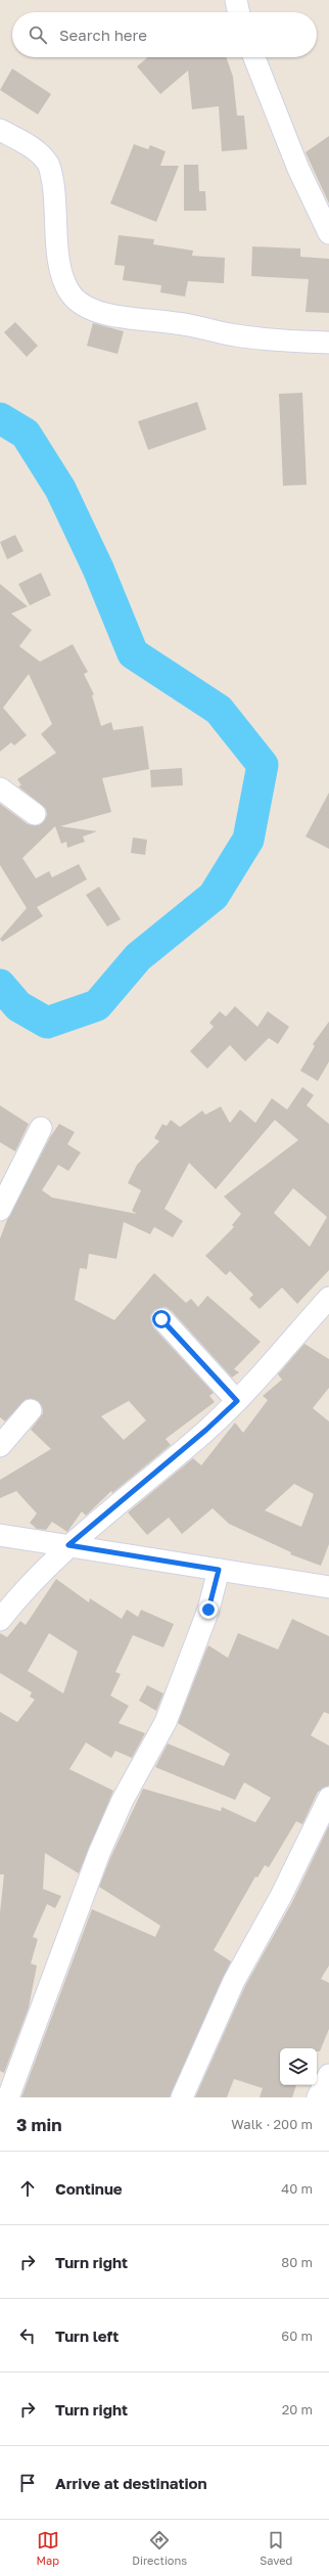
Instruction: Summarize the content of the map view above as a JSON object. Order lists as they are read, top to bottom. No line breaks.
{"page":{"search":"Search here","heading":["3 min","Walk · 200 m"],"list":[["Continue","40 m"],["Turn right","80 m"],["Turn left","60 m"],["Turn right","20 m"],"Arrive at destination"],"nav":["Map","Directions","Saved"]}}
